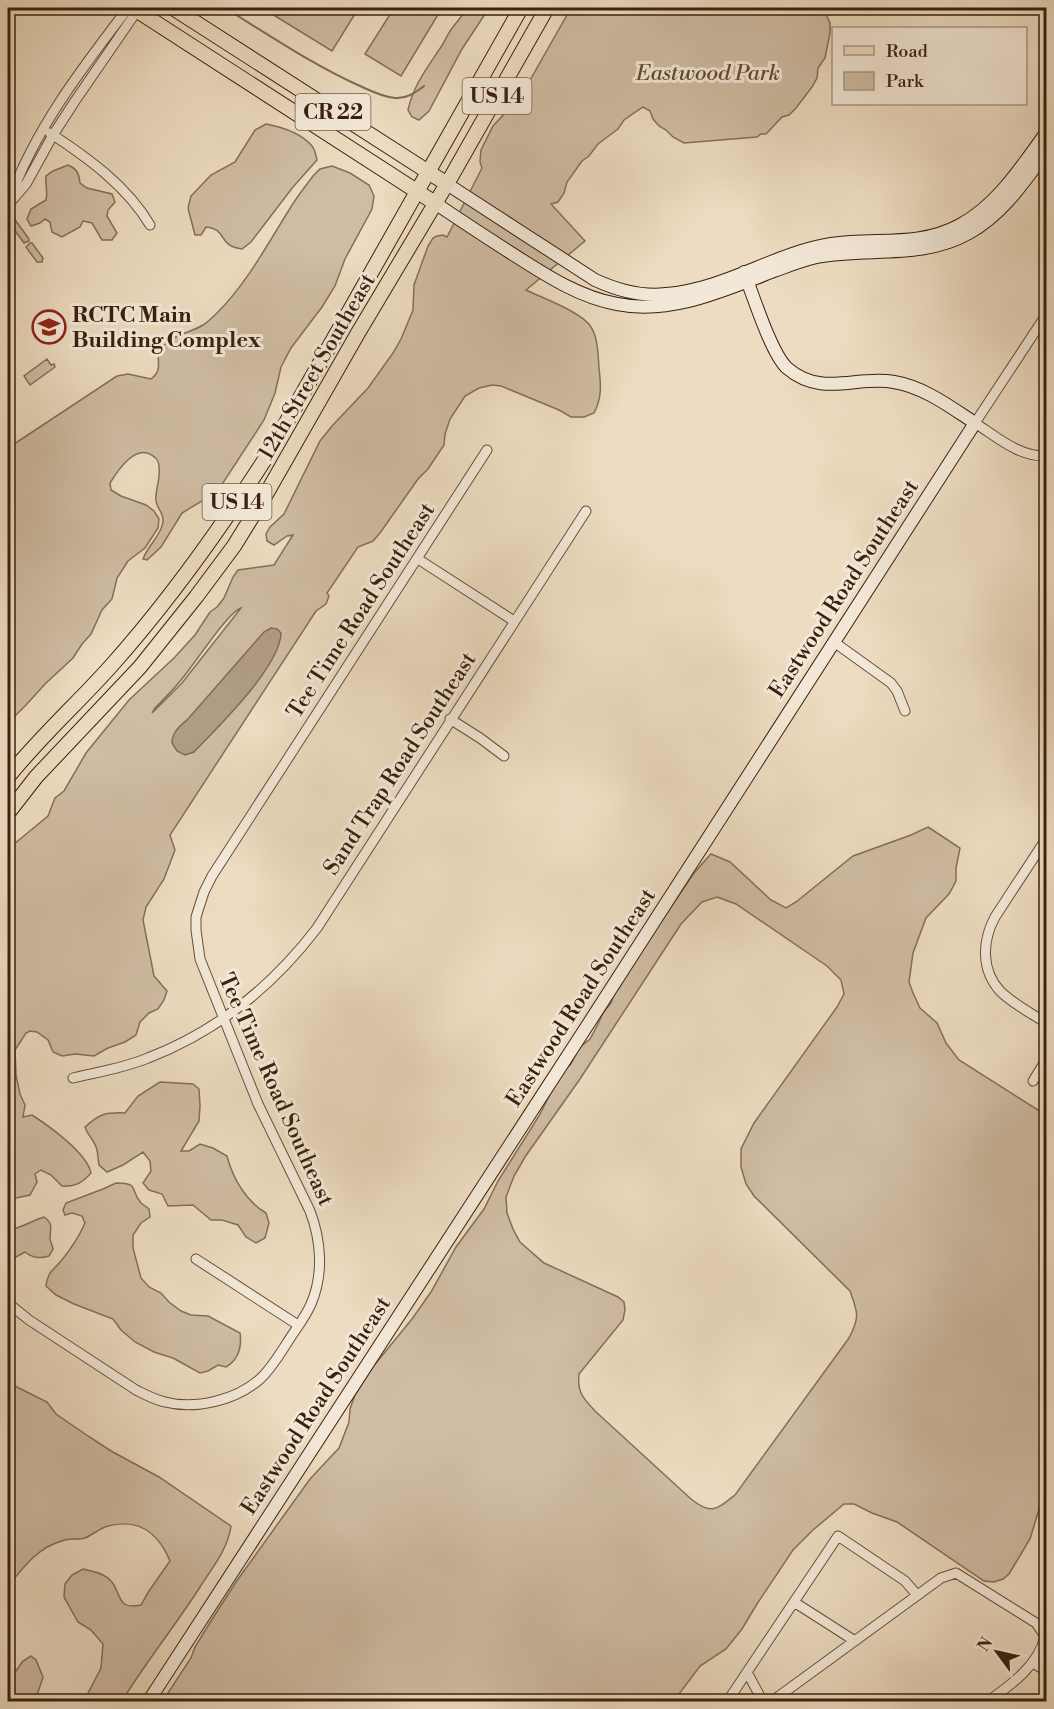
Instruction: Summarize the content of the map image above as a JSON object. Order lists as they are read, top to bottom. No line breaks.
{"streets":{"main road":["US 14","CR 22","12th Street Southeast"],"street":["Eastwood Road Southeast","Tee Time Road Southeast","Sand Trap Road Southeast"]},"crossings":[["US 14","CR 22"],["US 14","12th Street Southeast"],["CR 22","12th Street Southeast"],["Tee Time Road Southeast","Sand Trap Road Southeast"]],"parks":["Eastwood Park"],"places":{"school or university":["RCTC Main Building Complex"]},"legend":["Road","Park"],"north":"top left"}
